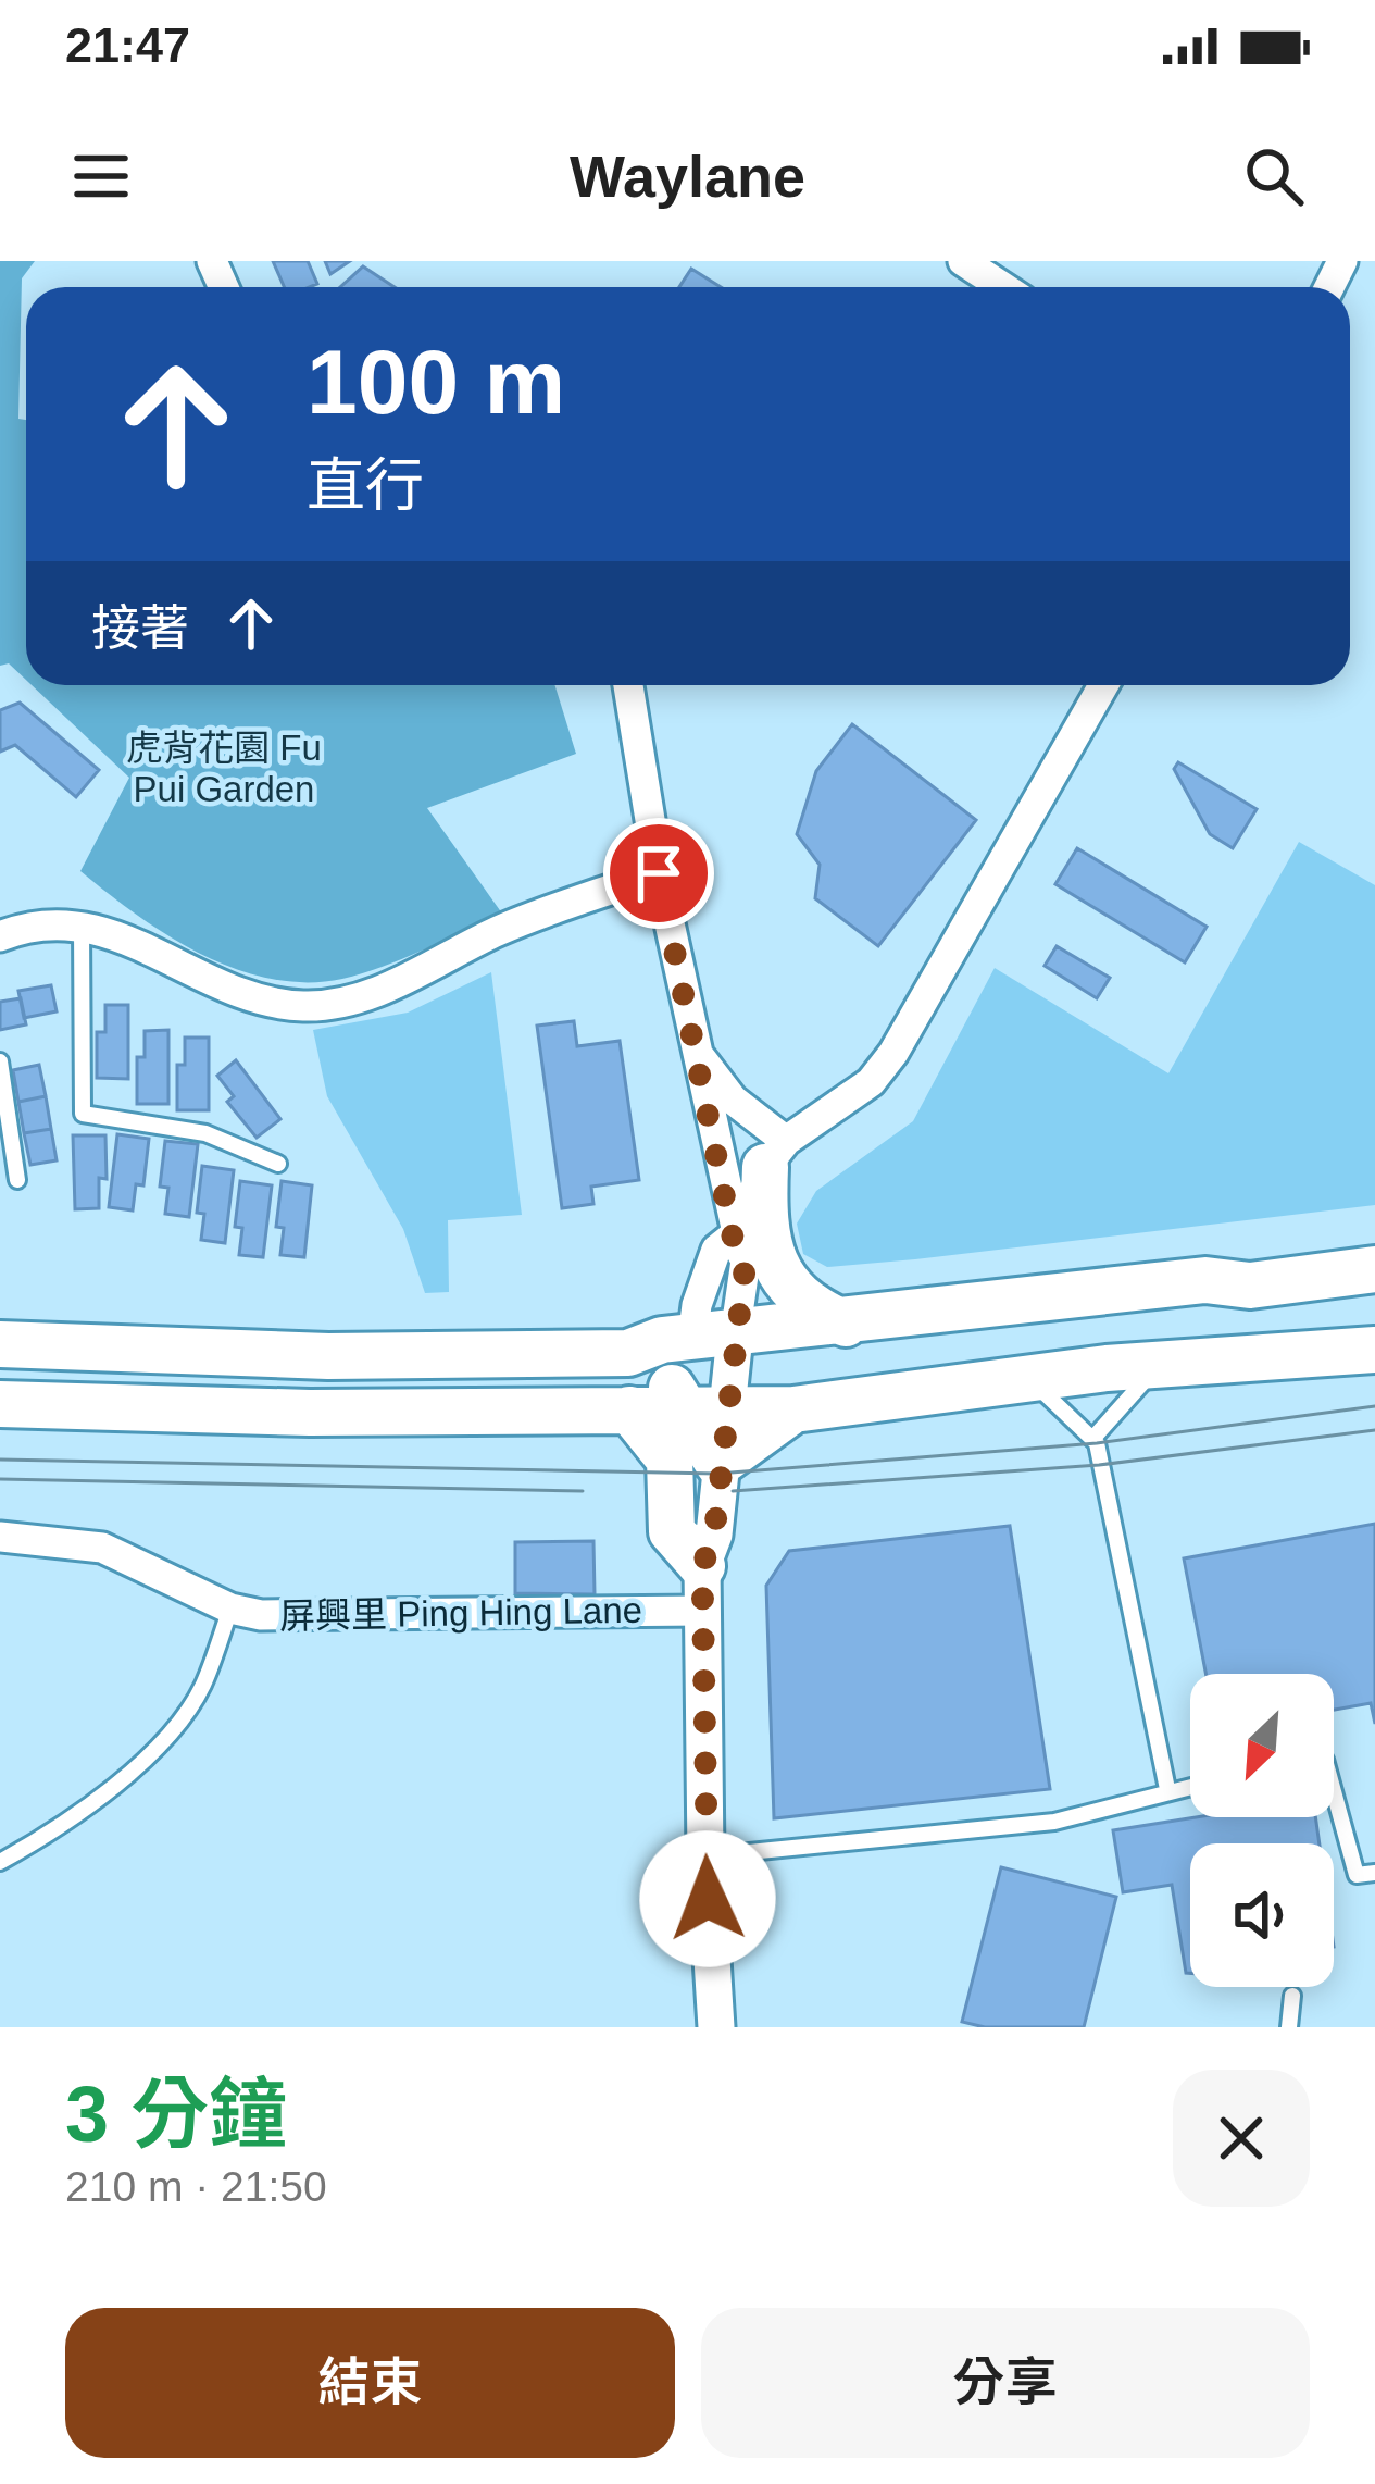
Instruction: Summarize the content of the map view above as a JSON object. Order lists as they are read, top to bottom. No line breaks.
{"streets":{"street":["屏興里 Ping Hing Lane"]},"parks":["虎背花園 Fu Pui Garden"],"north":"bottom left","page":{"status":"21:47","header":"Waylane","turn":["100 m","直行"],"then":"接著","heading":["3 分鐘","210 m · 21:50"],"buttons":["結束","分享"]}}
